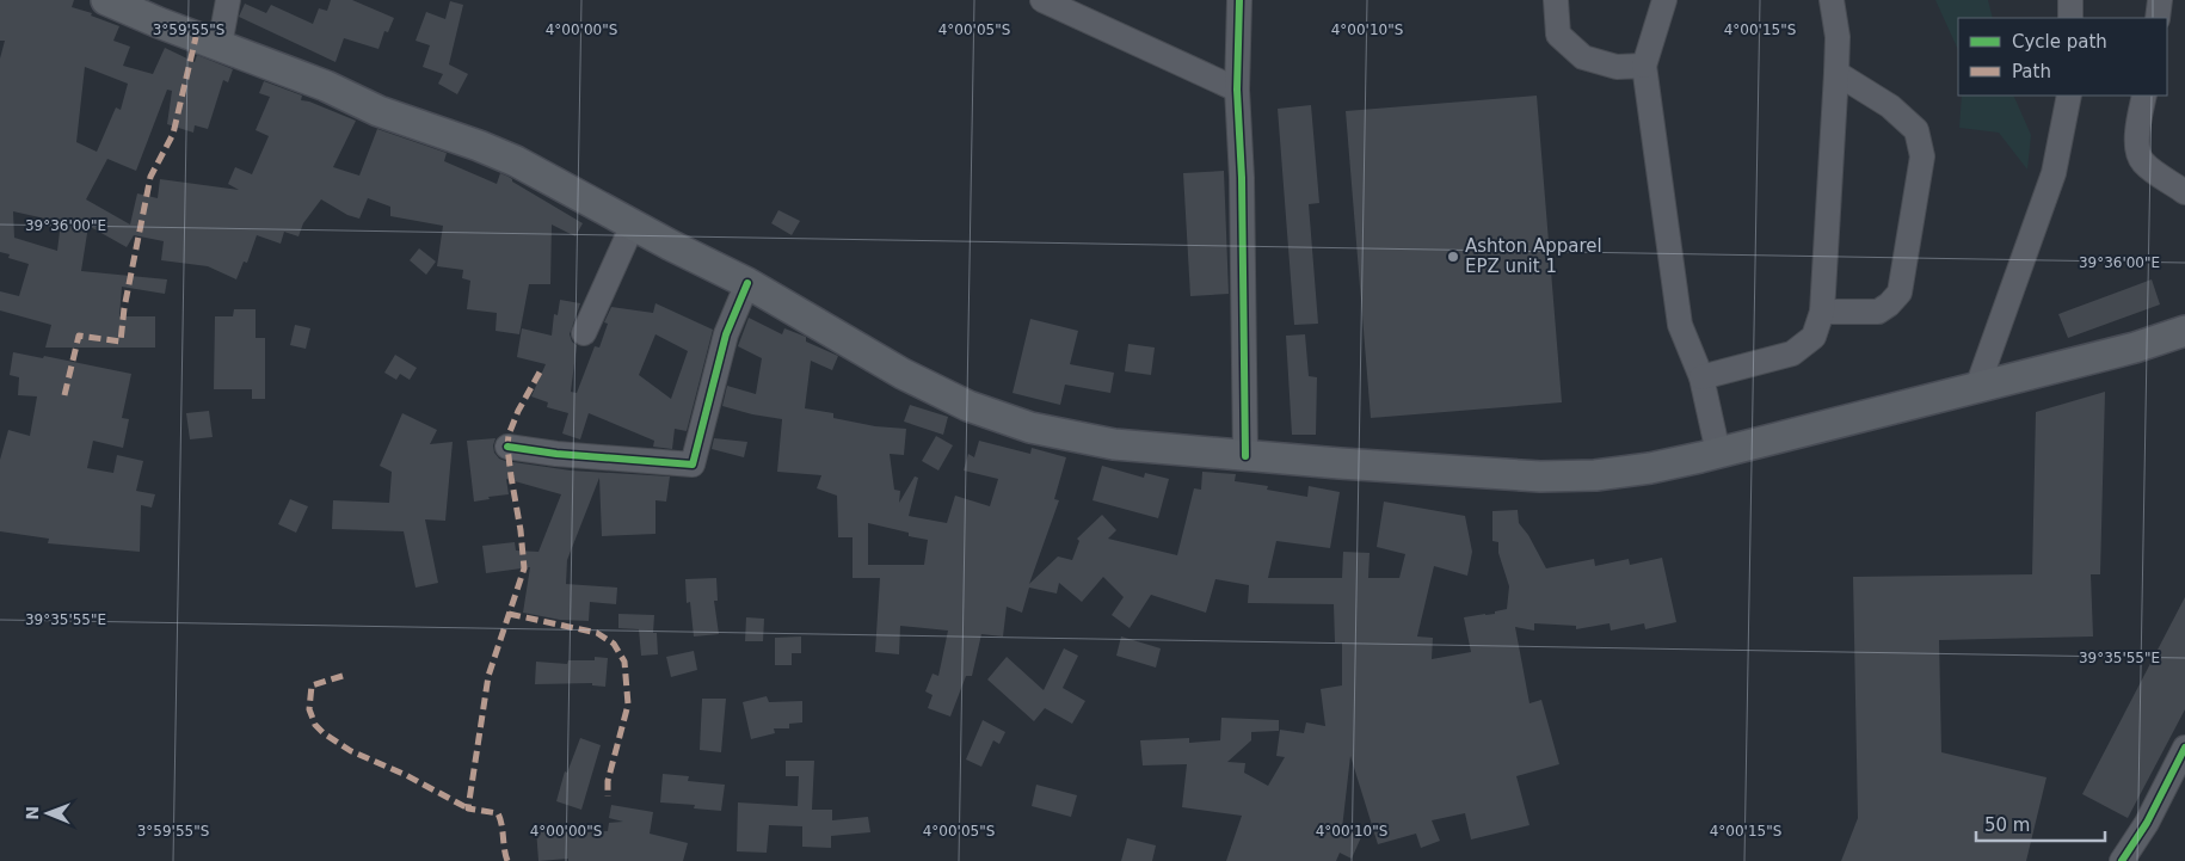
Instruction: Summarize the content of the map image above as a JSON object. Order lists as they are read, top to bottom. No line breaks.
{"places":["Ashton Apparel EPZ unit 1"],"legend":["Cycle path","Path"],"scale_bar":"50 m","north":"left","coordinates":["3°59'55\"S","4°00'00\"S","4°00'05\"S","4°00'10\"S","4°00'15\"S","39°36'00\"E","39°35'55\"E"]}
